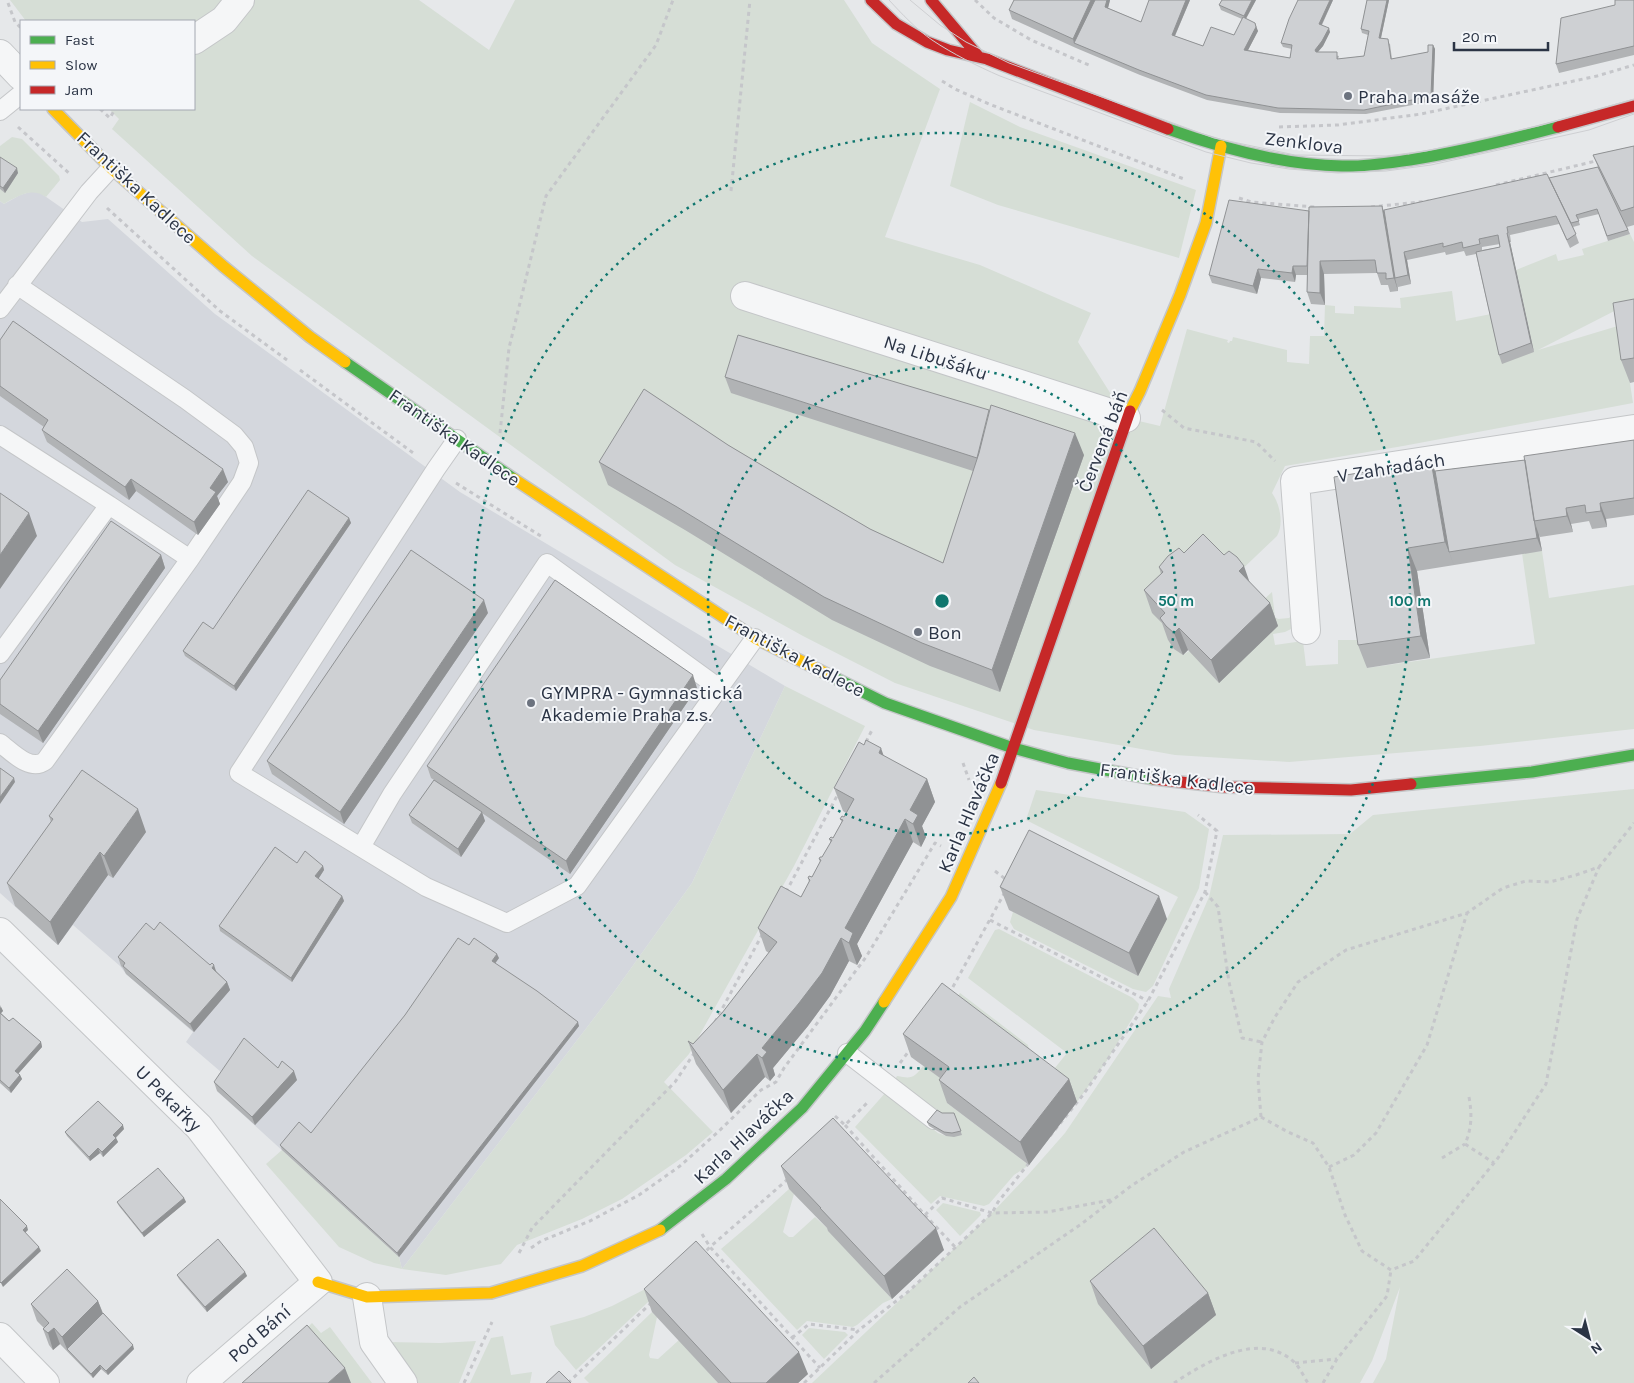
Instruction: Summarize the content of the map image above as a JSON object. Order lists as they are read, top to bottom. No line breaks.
{"streets":{"street":["Zenklova","Františka Kadlece","Na Libušáku","Červená báň","V Zahradách","Karla Hlaváčka","U Pekařky","Pod Bání"]},"crossings":[["Zenklova","Červená báň"],["Františka Kadlece","Červená báň"],["Františka Kadlece","Karla Hlaváčka"],["Na Libušáku","Červená báň"],["Červená báň","Karla Hlaváčka"],["Karla Hlaváčka","U Pekařky"],["Karla Hlaváčka","Pod Bání"],["U Pekařky","Pod Bání"]],"places":["Praha masáže","Bon","GYMPRA - Gymnastická Akademie Praha z.s."],"legend":["Fast","Slow","Jam"],"scale_bar":"20 m","north":"bottom right","rings":["50 m","100 m"]}
